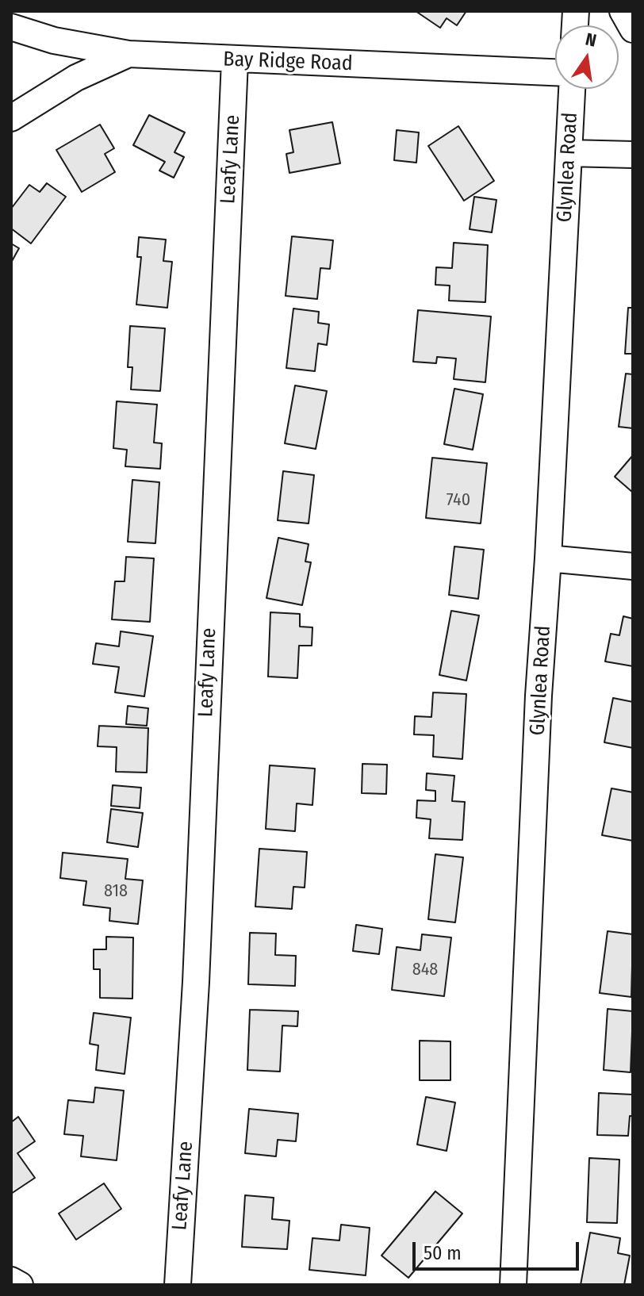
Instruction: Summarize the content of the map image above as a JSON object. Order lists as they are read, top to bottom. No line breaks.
{"streets":{"street":["Bay Ridge Road","Leafy Lane","Glynlea Road"]},"crossings":[["Bay Ridge Road","Leafy Lane"]],"house_numbers":["740","818","848"],"scale_bar":"50 m","north":"top"}
